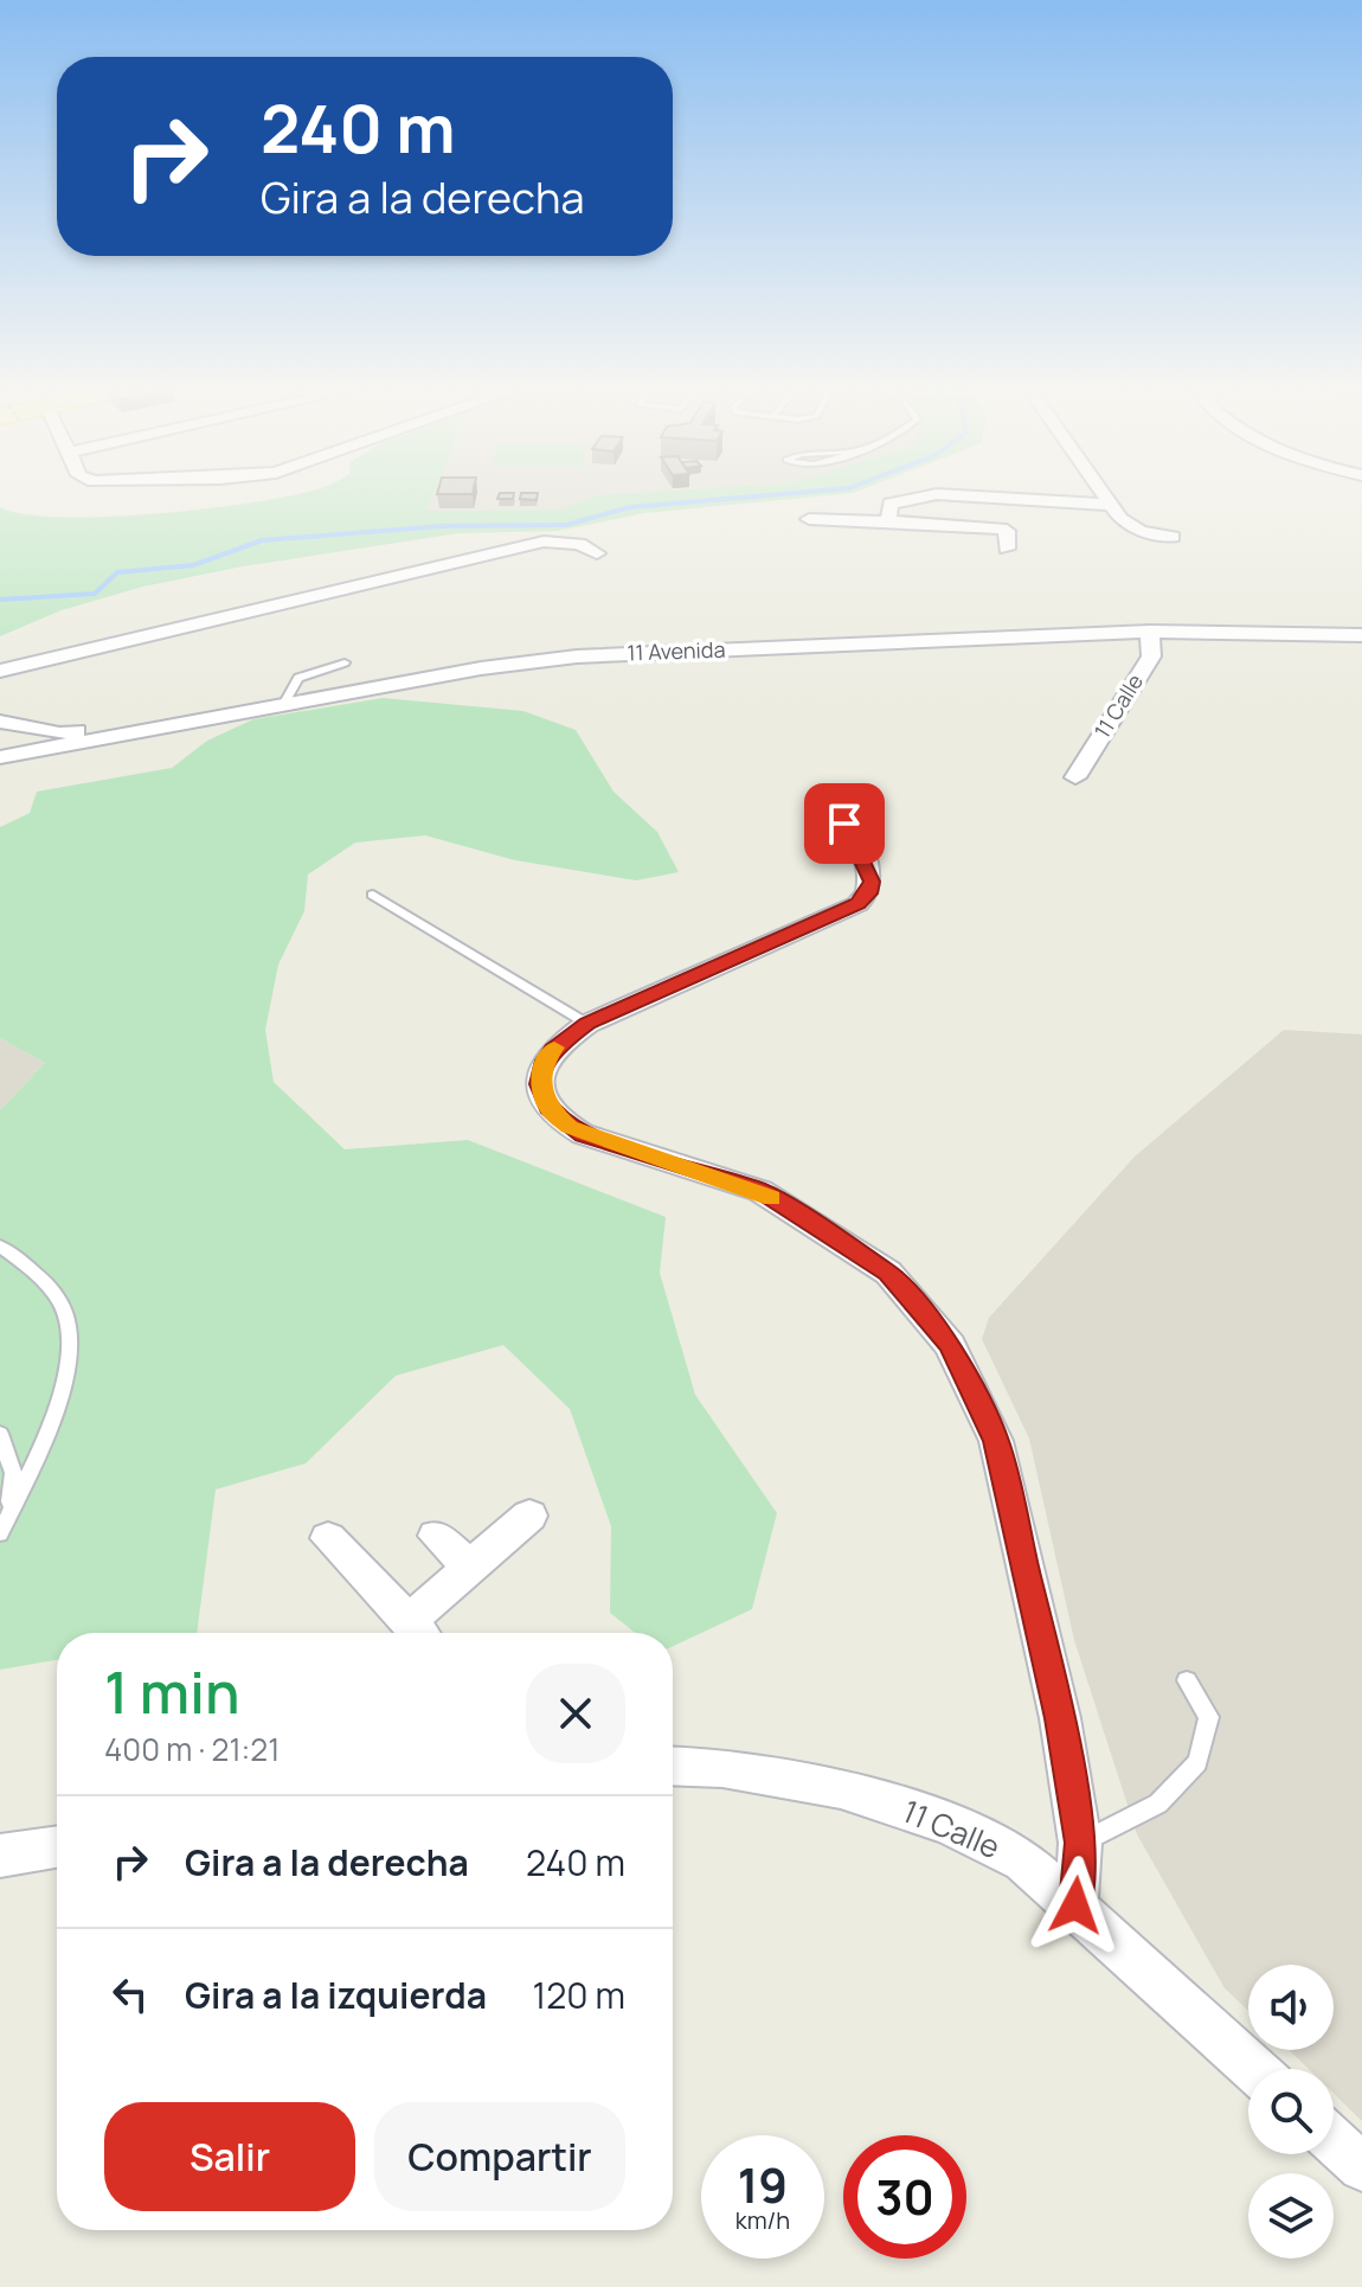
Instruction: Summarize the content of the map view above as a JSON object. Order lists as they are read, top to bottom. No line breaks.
{"streets":{"street":["11 Avenida","11 Calle"]},"crossings":[["11 Avenida","11 Calle"]],"page":{"turn":["240 m","Gira a la derecha"],"heading":["1 min","400 m · 21:21"],"list":[{"name":"Gira a la derecha","value":"240 m"},{"name":"Gira a la izquierda","value":"120 m"}],"buttons":["Salir","Compartir"],"speed":"19 km/h","limit":"30"}}
